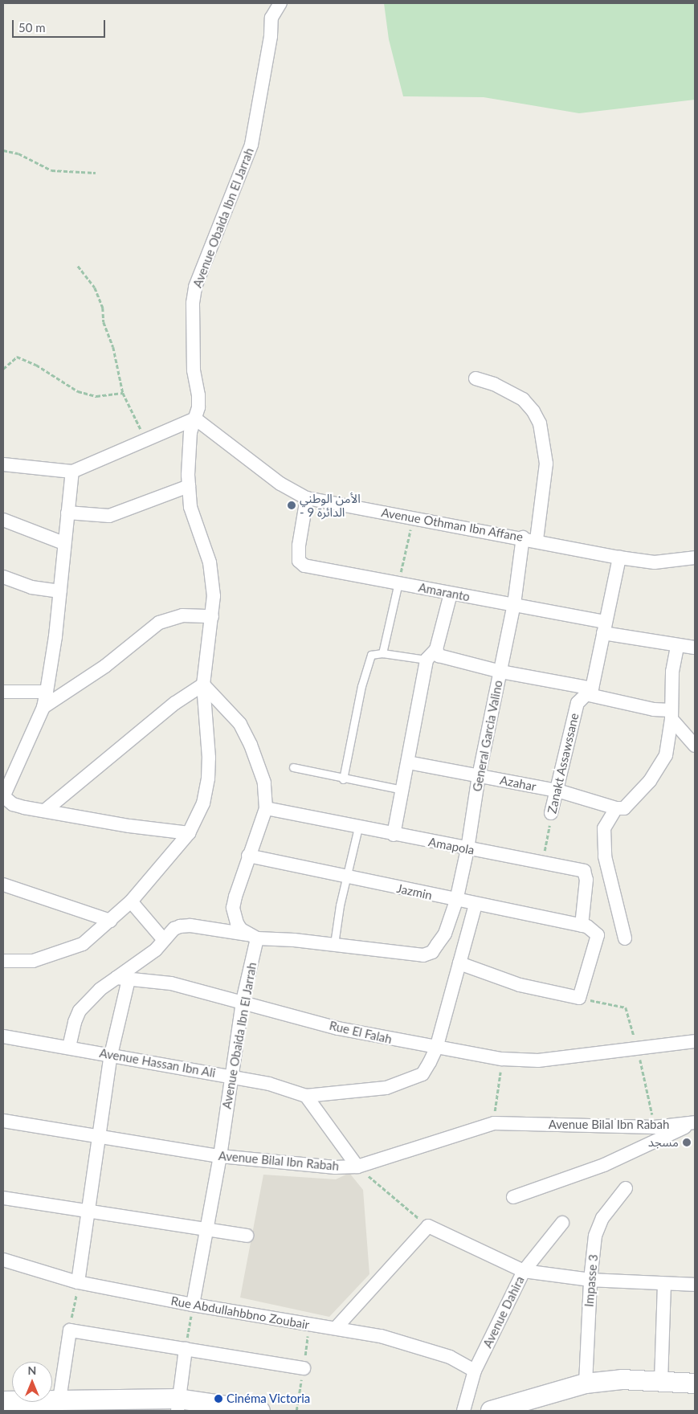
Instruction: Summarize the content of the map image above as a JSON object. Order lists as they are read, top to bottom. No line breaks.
{"streets":{"street":["Avenue Obaida Ibn El Jarrah","Avenue Othman Ibn Affane","Amaranto","General Garcia Valino","Zanakt Assawssane","Azahar","Amapola","Jazmin","Rue El Falah","Avenue Hassan Ibn Ali","Avenue Bilal Ibn Rabah","Impasse 3","Avenue Dahira","Rue Abdullahbbno Zoubair"]},"crossings":[["Avenue Obaida Ibn El Jarrah","Avenue Othman Ibn Affane"],["Avenue Obaida Ibn El Jarrah","General Garcia Valino"],["Avenue Obaida Ibn El Jarrah","Rue El Falah"],["Avenue Obaida Ibn El Jarrah","Avenue Hassan Ibn Ali"],["Avenue Obaida Ibn El Jarrah","Avenue Bilal Ibn Rabah"],["Avenue Obaida Ibn El Jarrah","Rue Abdullahbbno Zoubair"],["Avenue Othman Ibn Affane","Amaranto"],["Avenue Othman Ibn Affane","General Garcia Valino"],["Avenue Othman Ibn Affane","Zanakt Assawssane"],["Amaranto","General Garcia Valino"],["Amaranto","Zanakt Assawssane"],["General Garcia Valino","Azahar"],["General Garcia Valino","Amapola"],["General Garcia Valino","Jazmin"],["General Garcia Valino","Rue El Falah"],["Zanakt Assawssane","Azahar"],["Zanakt Assawssane","Amapola"],["Amapola","Jazmin"],["Jazmin","Avenue Hassan Ibn Ali"],["Rue El Falah","Avenue Hassan Ibn Ali"],["Avenue Dahira","Rue Abdullahbbno Zoubair"]],"places":["الأمن الوطني - الدائرة 9","مسجد","Cinéma Victoria"],"scale_bar":"50 m","north":"top"}
